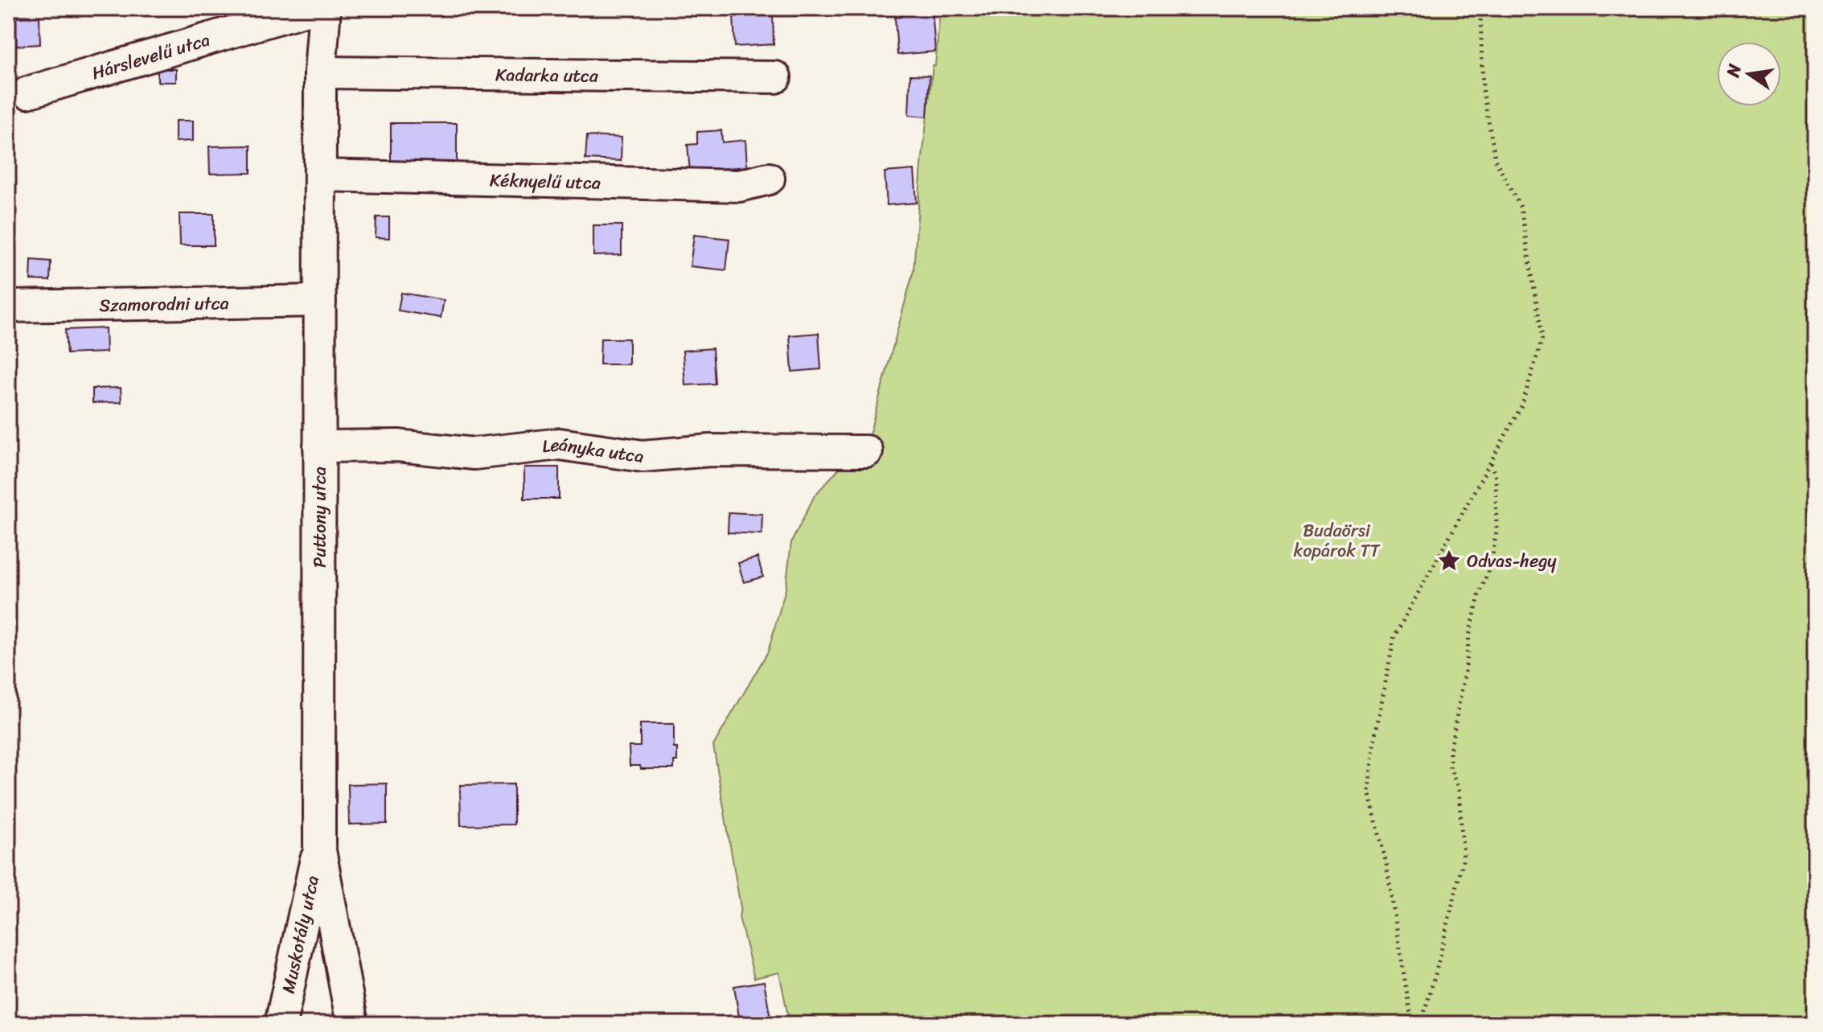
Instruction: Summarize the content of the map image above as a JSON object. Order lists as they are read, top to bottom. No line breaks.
{"streets":{"street":["Hárslevelű utca","Kadarka utca","Kéknyelű utca","Szamorodni utca","Leányka utca","Puttony utca","Muskotály utca"]},"crossings":[["Kadarka utca","Puttony utca"],["Kéknyelű utca","Puttony utca"],["Szamorodni utca","Puttony utca"],["Leányka utca","Puttony utca"],["Puttony utca","Muskotály utca"]],"parks":["Budaörsi kopárok TT"],"places":{"place":["Odvas-hegy"]},"north":"left"}
